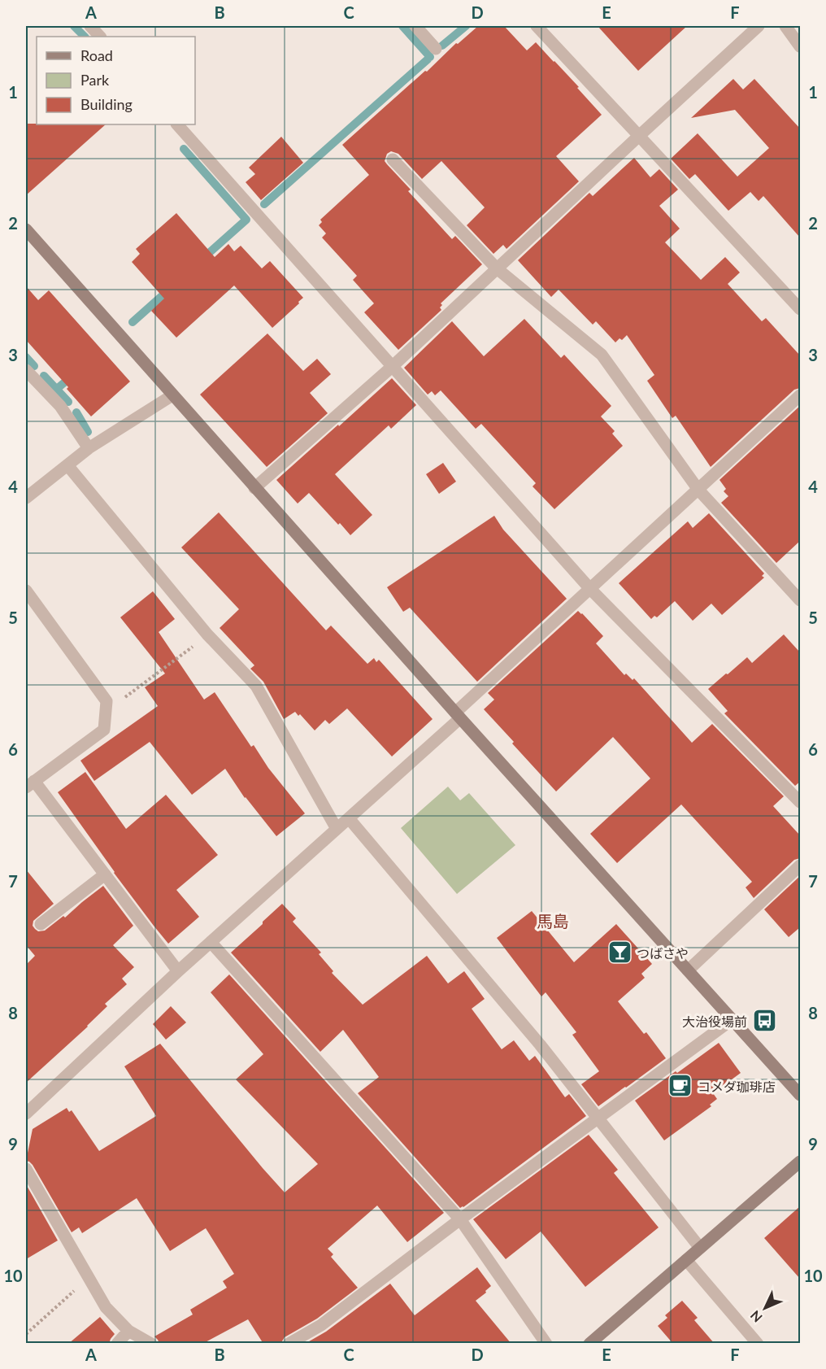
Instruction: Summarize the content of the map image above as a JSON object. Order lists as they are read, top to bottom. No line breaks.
{"districts":["馬島"],"places":{"bar":["つばさや"],"bus stop":["大治役場前"],"cafe":["コメダ珈琲店"]},"legend":["Road","Park","Building"],"north":"bottom left","grid":{"columns":["A","B","C","D","E","F"],"rows":["1","2","3","4","5","6","7","8","9","10"]}}
